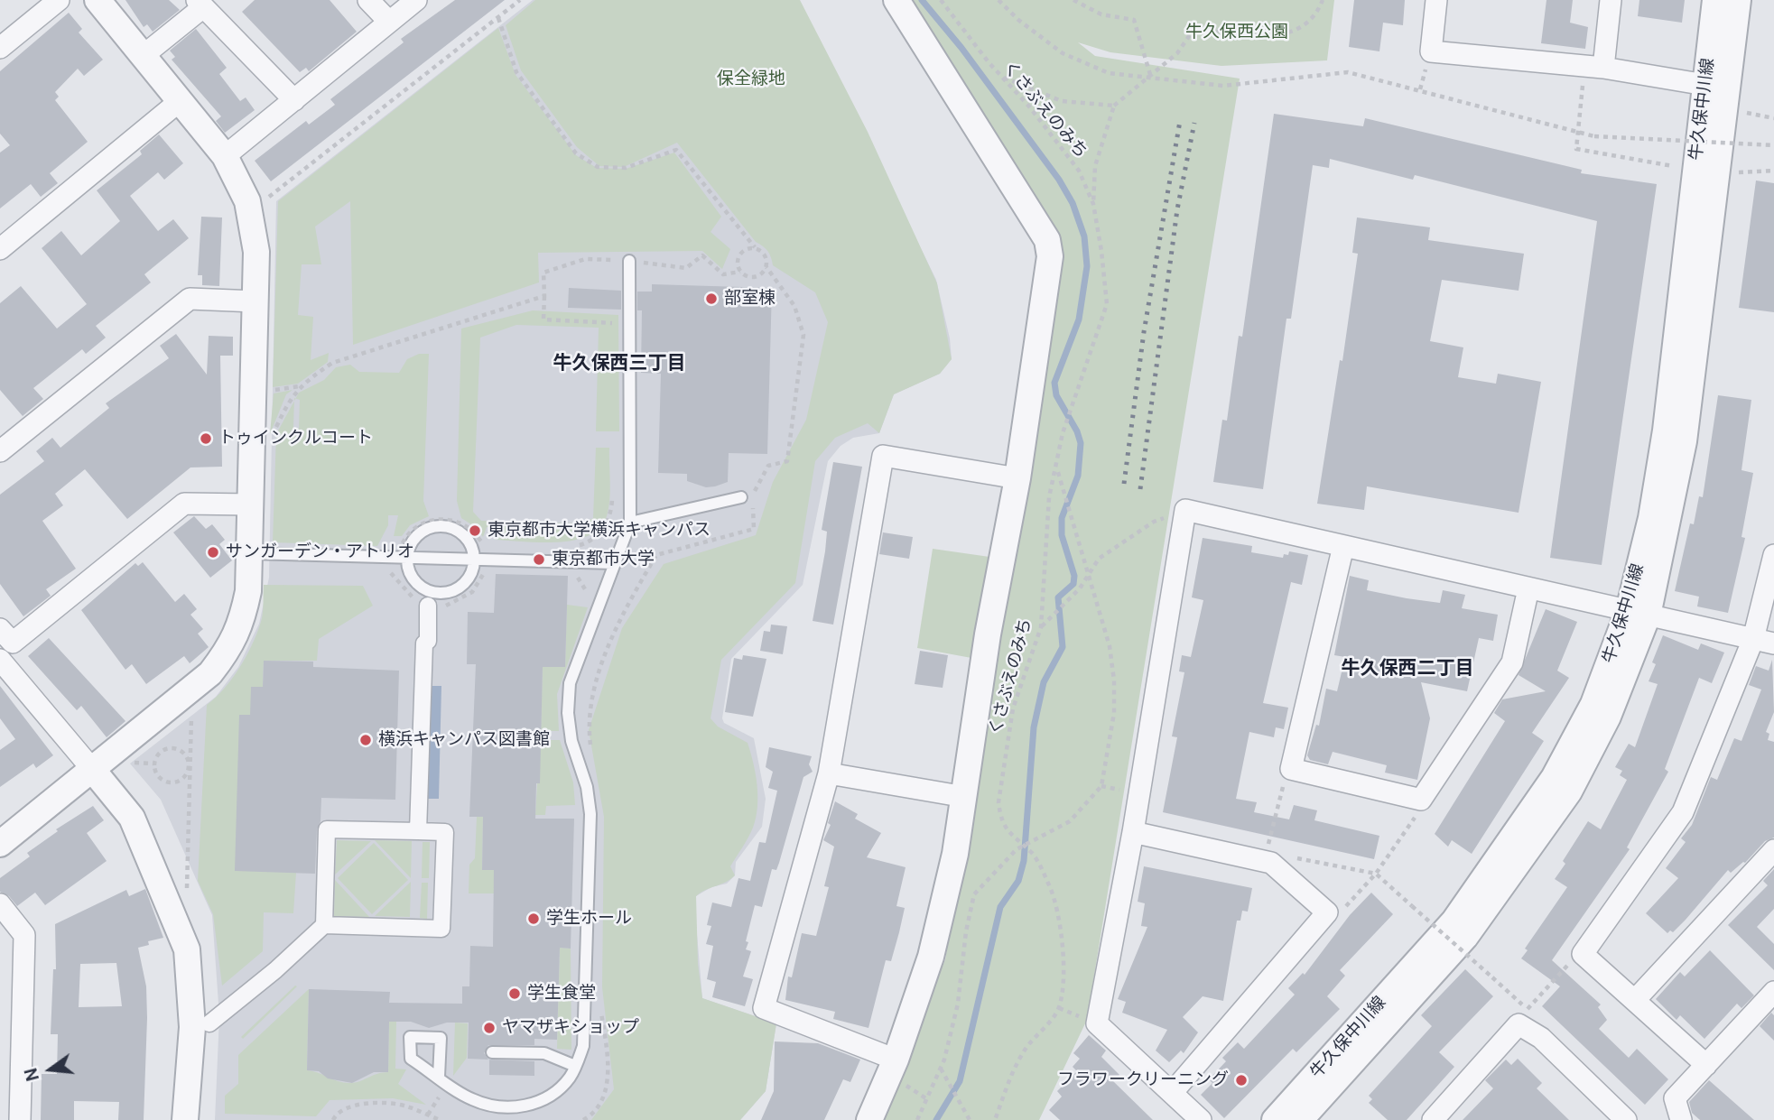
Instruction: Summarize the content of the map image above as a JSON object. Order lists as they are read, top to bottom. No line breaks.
{"streets":{"street":["牛久保中川線"],"path":["くさぶえのみち"]},"districts":["牛久保西三丁目","牛久保西二丁目"],"parks":["牛久保西公園","保全緑地"],"places":["部室棟","トゥインクルコート","東京都市大学横浜キャンパス","サンガーデン・アトリオ","東京都市大学","横浜キャンパス図書館","学生ホール","学生食堂","ヤマザキショップ","フラワークリーニング"],"north":"left"}
